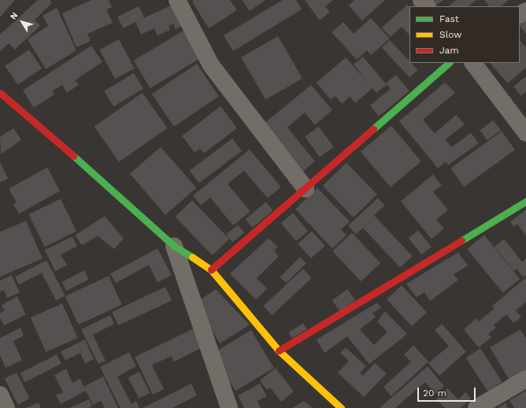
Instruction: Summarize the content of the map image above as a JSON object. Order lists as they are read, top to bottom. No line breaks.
{"legend":["Fast","Slow","Jam"],"scale_bar":"20 m","north":"top left"}
